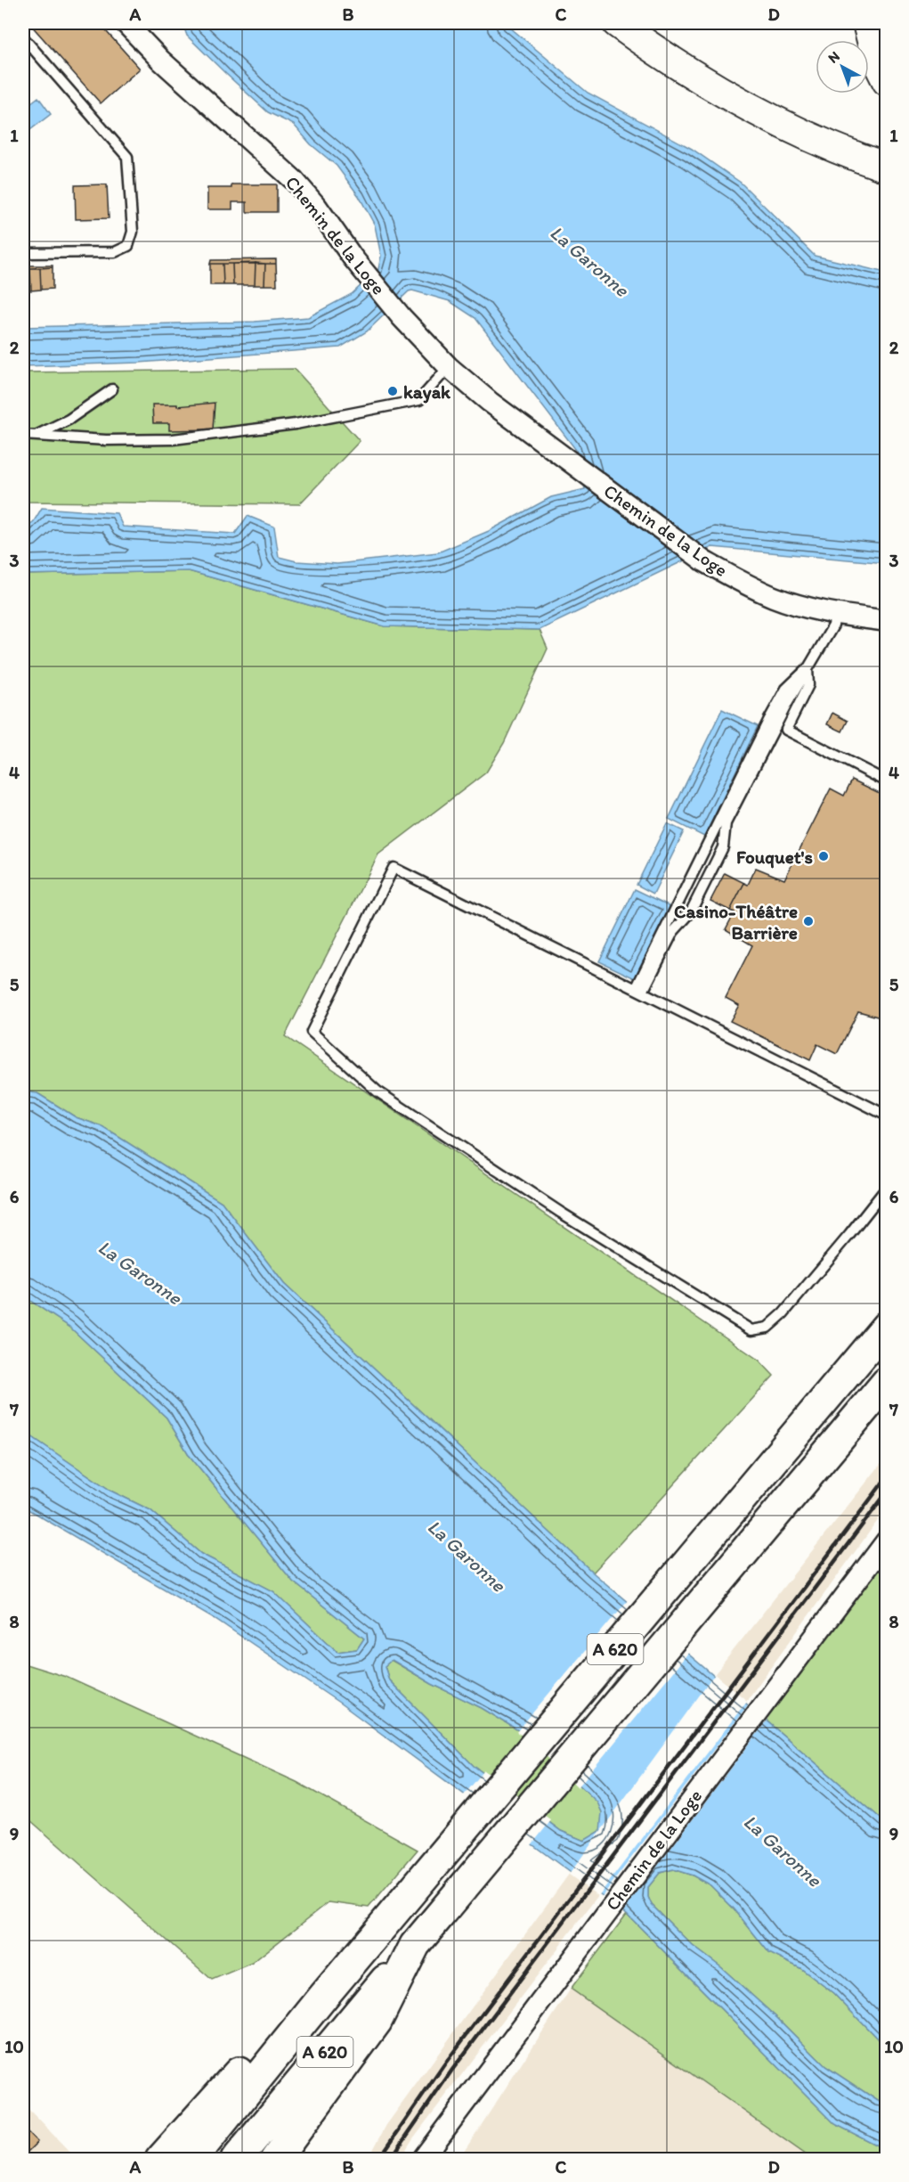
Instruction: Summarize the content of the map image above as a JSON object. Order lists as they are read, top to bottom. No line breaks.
{"streets":{"highway":["A 620"],"street":["Chemin de la Loge"]},"water":["La Garonne"],"places":["kayak","Fouquet's","Casino-Théâtre Barrière"],"north":"top left","grid":{"columns":["A","B","C","D"],"rows":["1","2","3","4","5","6","7","8","9","10"]}}
